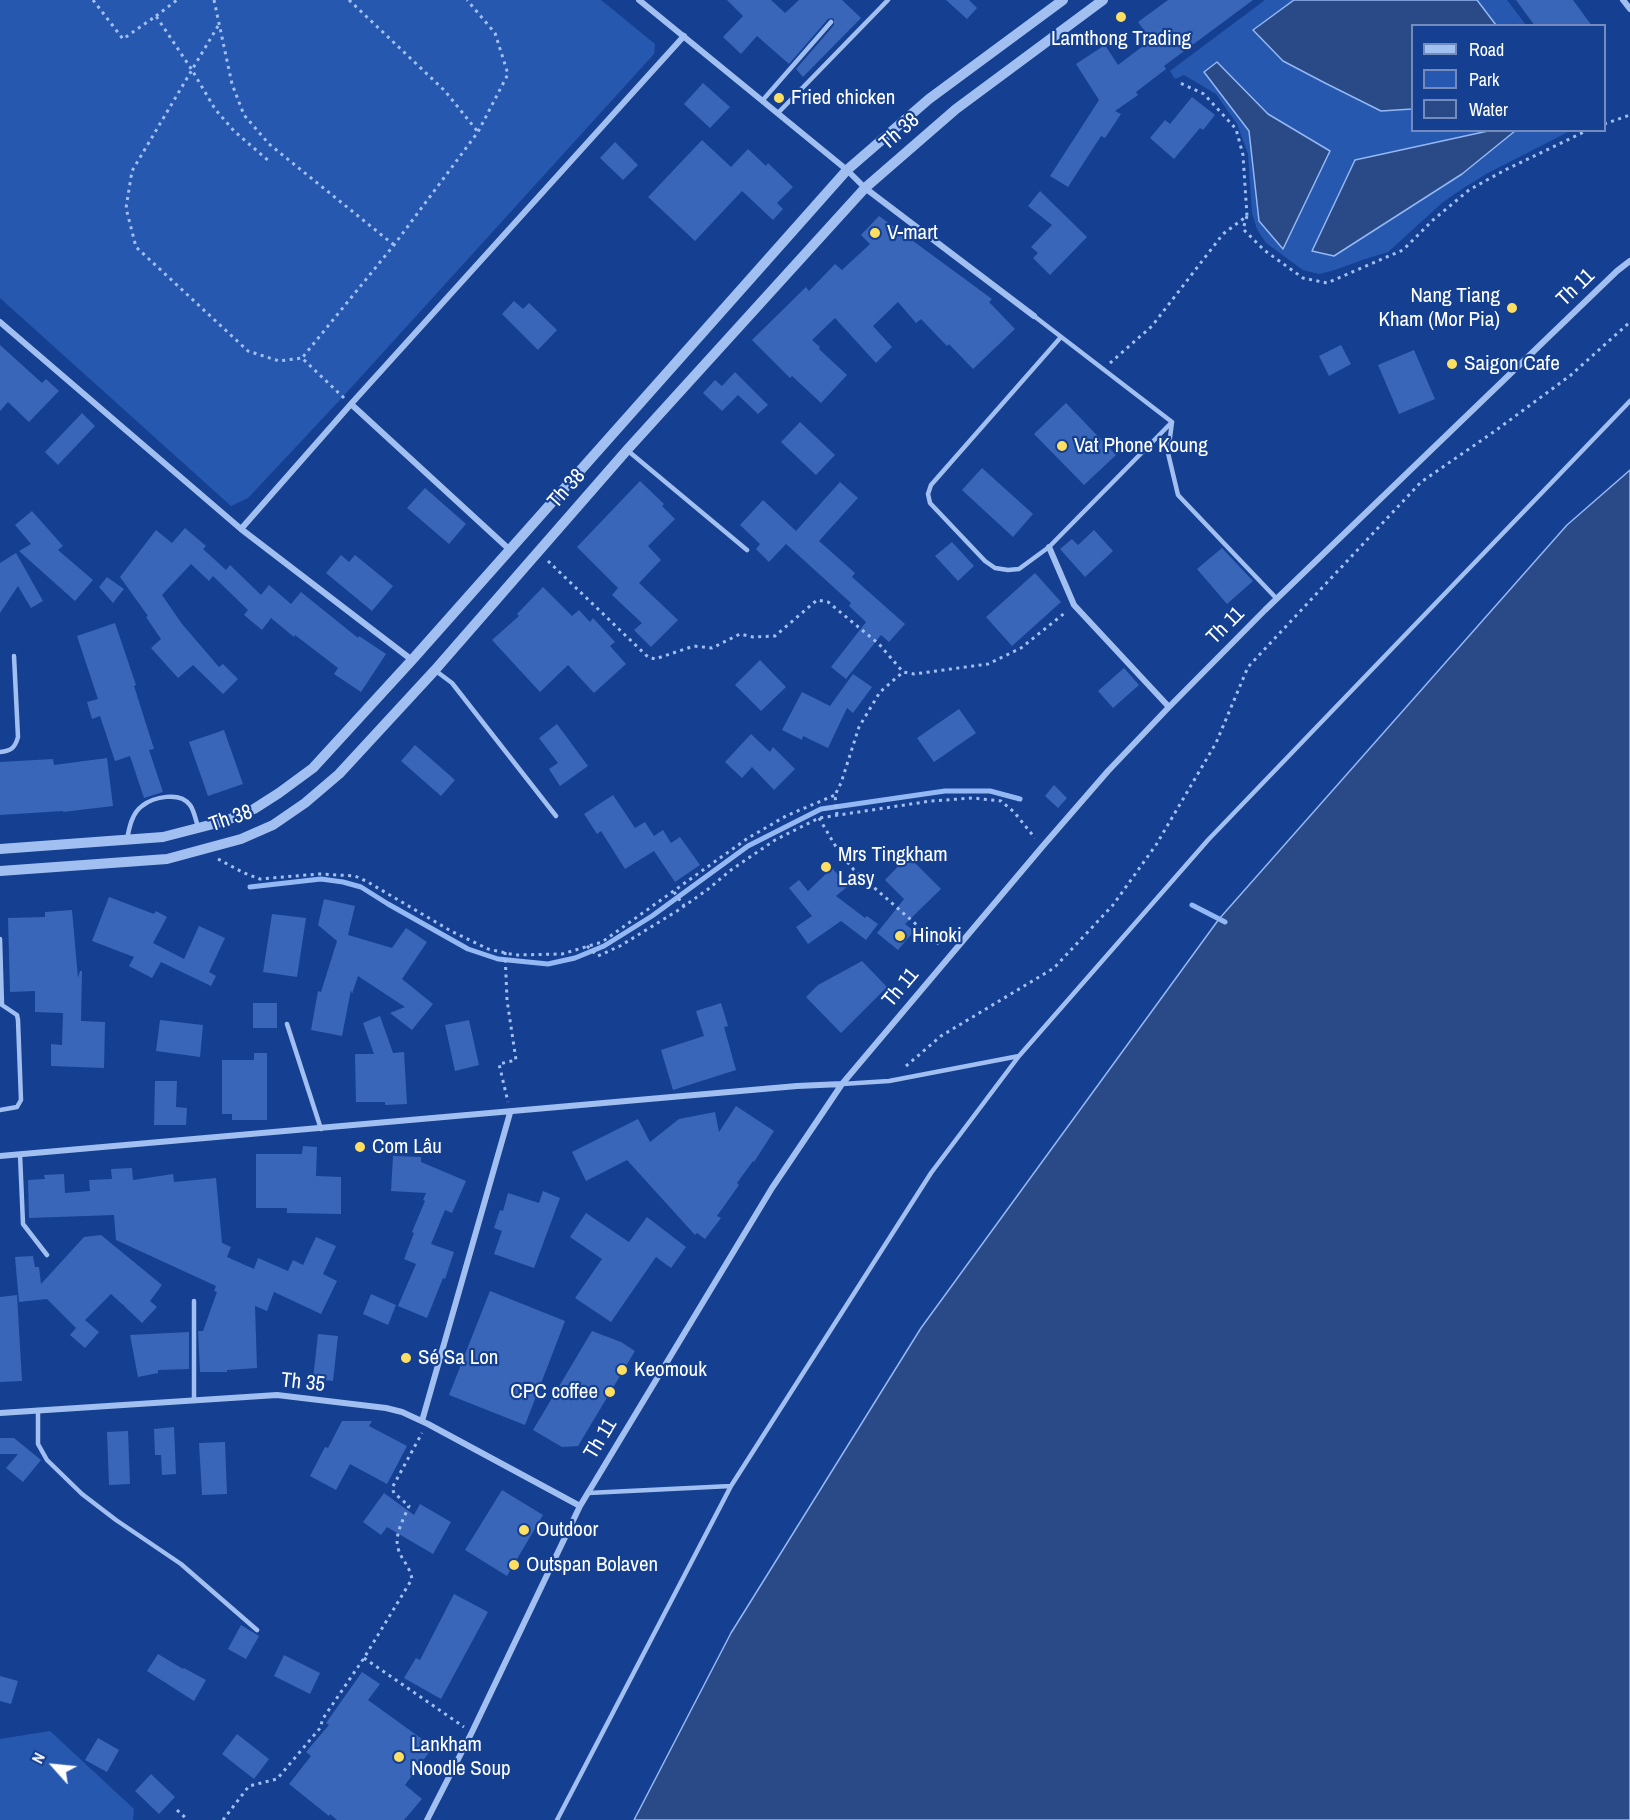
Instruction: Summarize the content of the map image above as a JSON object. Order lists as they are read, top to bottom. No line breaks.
{"streets":{"street":["Th 38","Th 11","Th 35"]},"crossings":[["Th 11","Th 35"]],"places":["Lamthong Trading","Fried chicken","V-mart","Nang Tiang Kham (Mor Pia)","Saigon Cafe","Vat Phone Koung","Mrs Tingkham Lasy","Hinoki","Com Lâu","Sé Sa Lon","Keomouk","CPC coffee","Outdoor","Outspan Bolaven","Lankham Noodle Soup"],"legend":["Road","Park","Water"],"north":"top left"}
